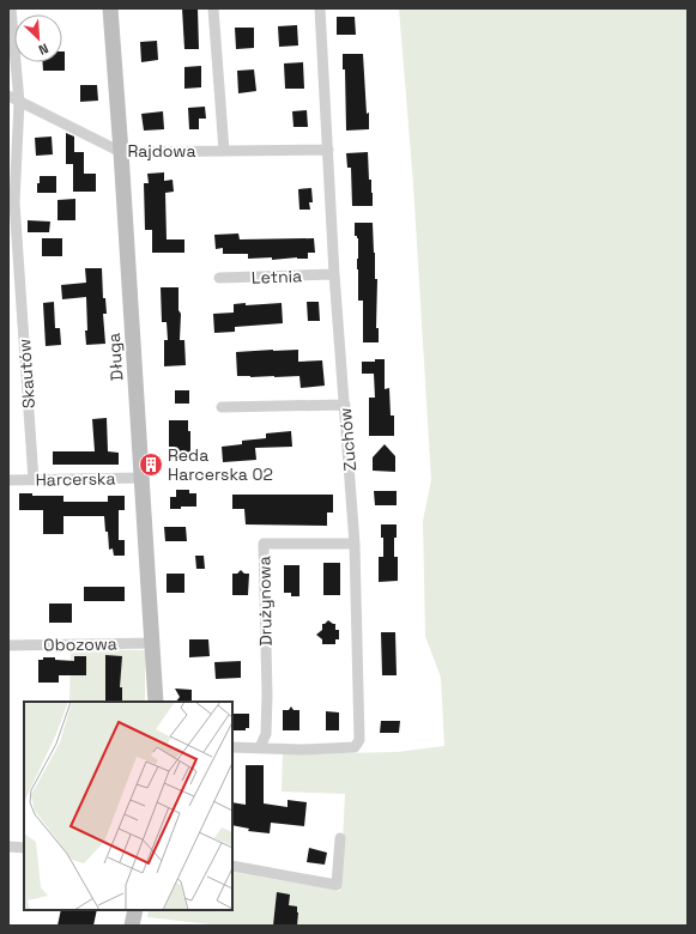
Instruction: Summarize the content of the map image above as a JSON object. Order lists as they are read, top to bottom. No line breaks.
{"streets":{"street":["Rajdowa","Letnia","Długa","Skautów","Zuchów","Harcerska","Drużynowa","Obozowa"]},"crossings":[["Rajdowa","Długa"],["Rajdowa","Skautów"],["Rajdowa","Zuchów"],["Letnia","Zuchów"],["Długa","Harcerska"],["Długa","Obozowa"],["Skautów","Harcerska"],["Zuchów","Drużynowa"]],"places":{"building":["Reda Harcerska 02"]},"north":"bottom right"}
